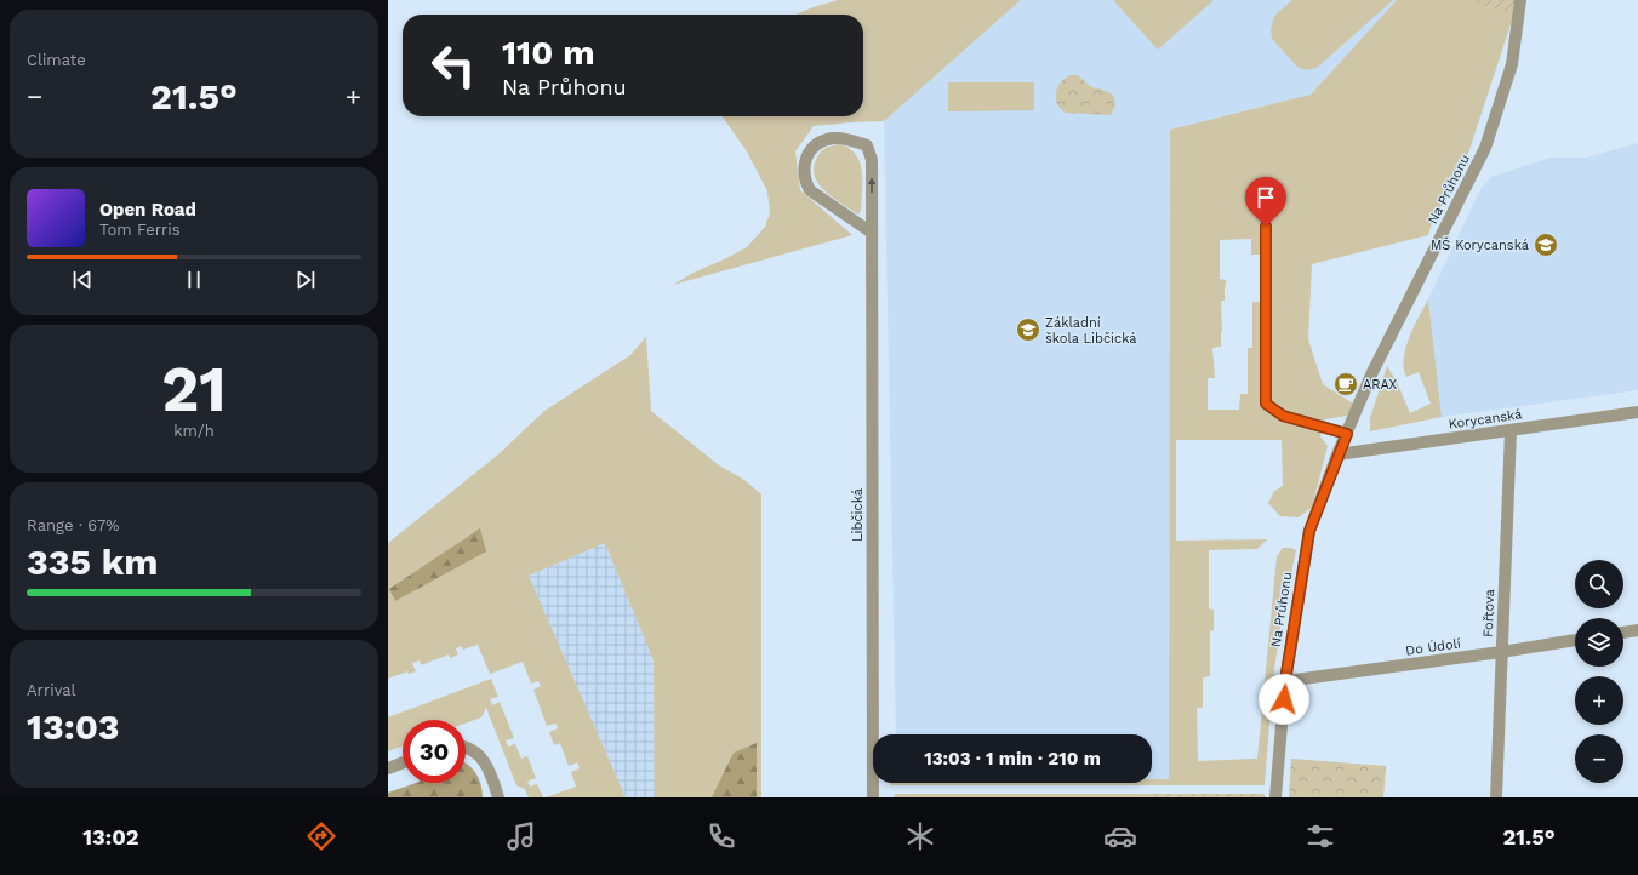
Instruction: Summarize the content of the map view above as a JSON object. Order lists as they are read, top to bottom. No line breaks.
{"streets":{"street":["Na Průhonu","Korycanská","Libčická","Fořtova","Do Údolí"]},"crossings":[["Na Průhonu","Korycanská"],["Na Průhonu","Do Údolí"],["Korycanská","Fořtova"],["Fořtova","Do Údolí"]],"places":{"school or university":["MŠ Korycanská","Základní škola Libčická"],"cafe":["ARAX"]},"page":{"tile":["Climate",["21","km/h"],["Range · 67%","335 km"],["Arrival","13:03"]],"turn":["110 m","Na Průhonu"],"heat":["−","21.5°","+"],"song":["Open Road","Tom Ferris"],"map_buttons":["+","−"],"limit":"30","trip":"13:03 · 1 min · 210 m","tabs":["13:02","21.5°"]}}
